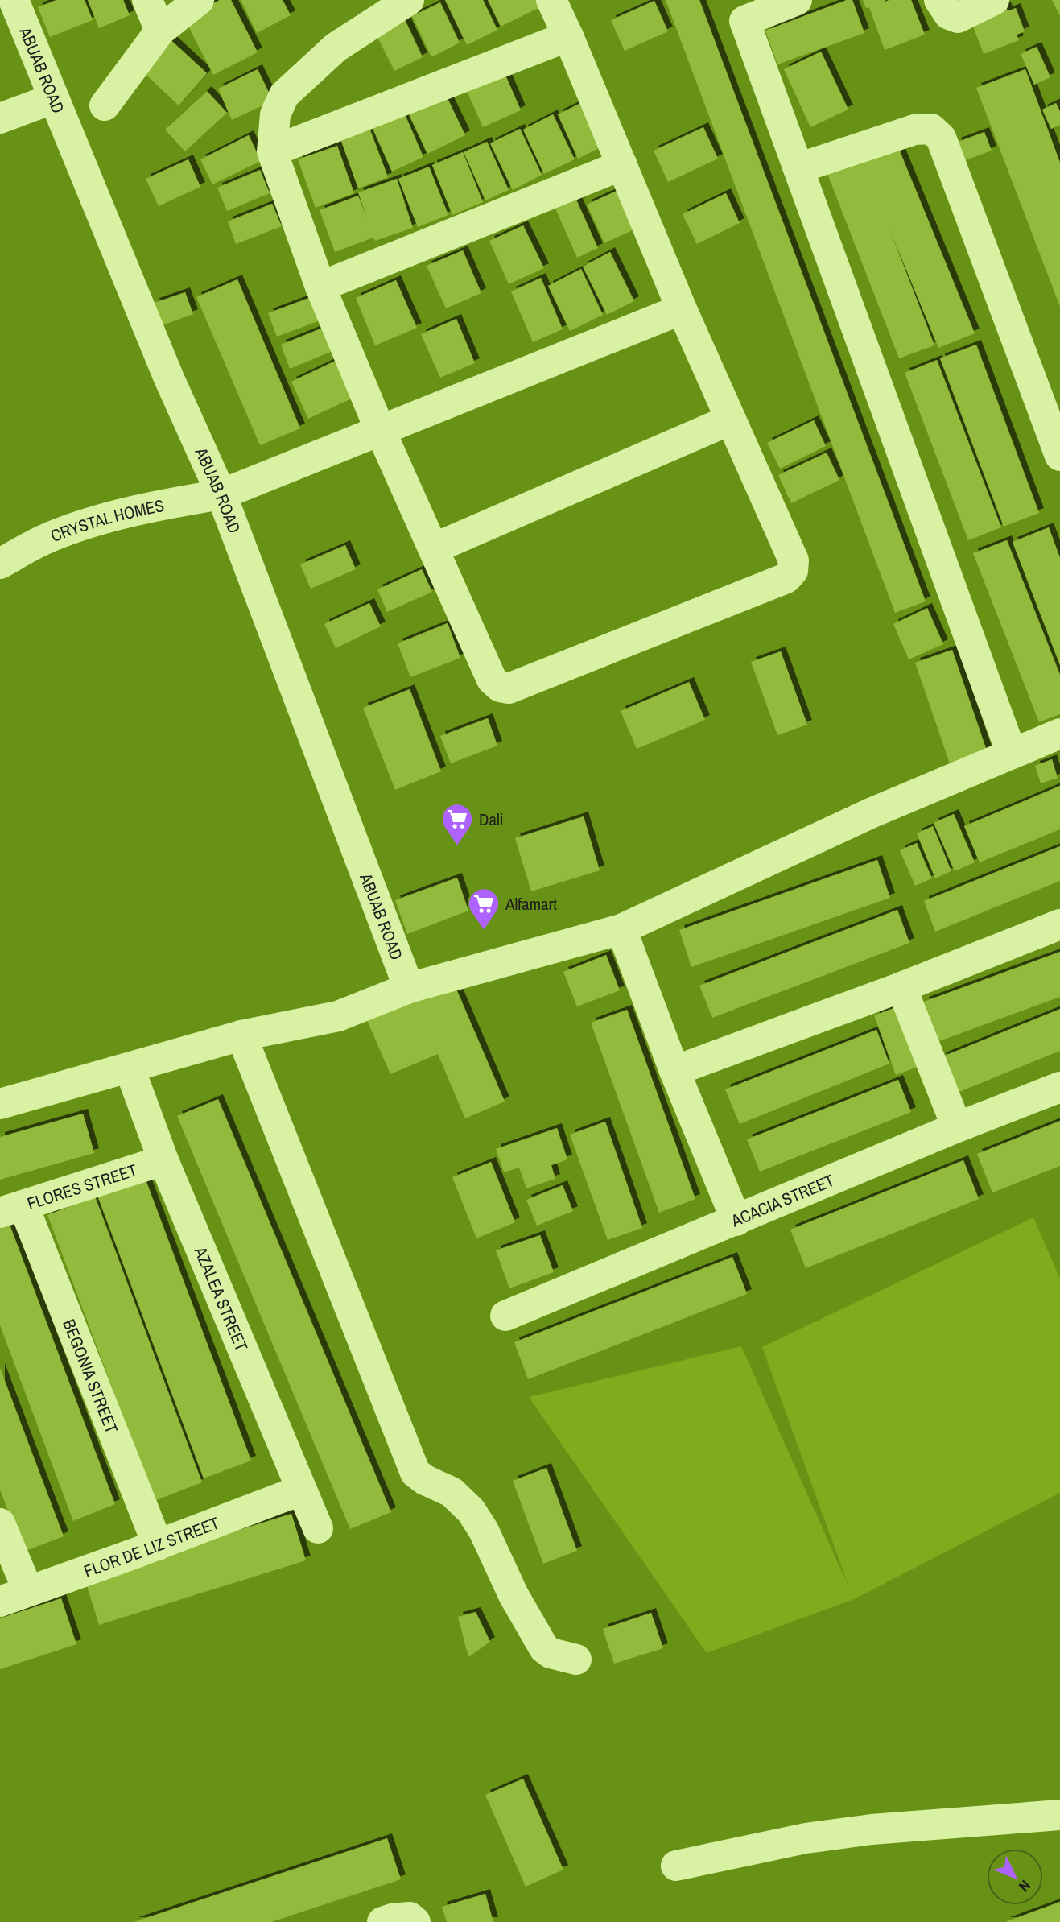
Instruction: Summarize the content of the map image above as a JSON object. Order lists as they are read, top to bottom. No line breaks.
{"streets":{"street":["ABUAB ROAD","CRYSTAL HOMES","FLORES STREET","ACACIA STREET","AZALEA STREET","BEGONIA STREET","FLOR DE LIZ STREET"]},"crossings":[["ABUAB ROAD","CRYSTAL HOMES"],["FLORES STREET","AZALEA STREET"],["FLORES STREET","BEGONIA STREET"],["AZALEA STREET","FLOR DE LIZ STREET"],["BEGONIA STREET","FLOR DE LIZ STREET"]],"places":{"supermarket":["Dali","Alfamart"]},"north":"bottom right"}
